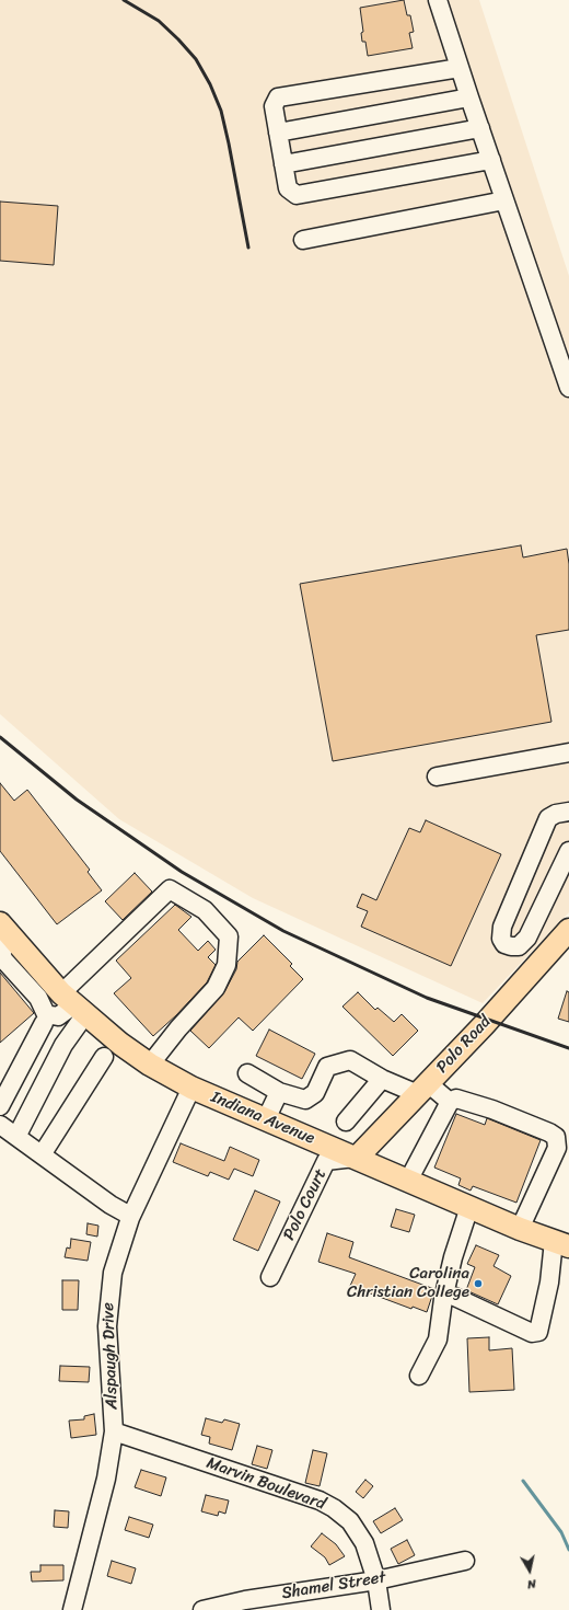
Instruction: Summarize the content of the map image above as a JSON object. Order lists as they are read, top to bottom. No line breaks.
{"streets":{"main road":["Polo Road","Indiana Avenue"],"street":["Polo Court","Alspaugh Drive","Marvin Boulevard","Shamel Street"]},"crossings":[["Polo Road","Indiana Avenue"],["Polo Road","Polo Court"],["Indiana Avenue","Polo Court"],["Indiana Avenue","Alspaugh Drive"],["Alspaugh Drive","Marvin Boulevard"],["Marvin Boulevard","Shamel Street"]],"places":["Carolina Christian College"],"north":"bottom"}
